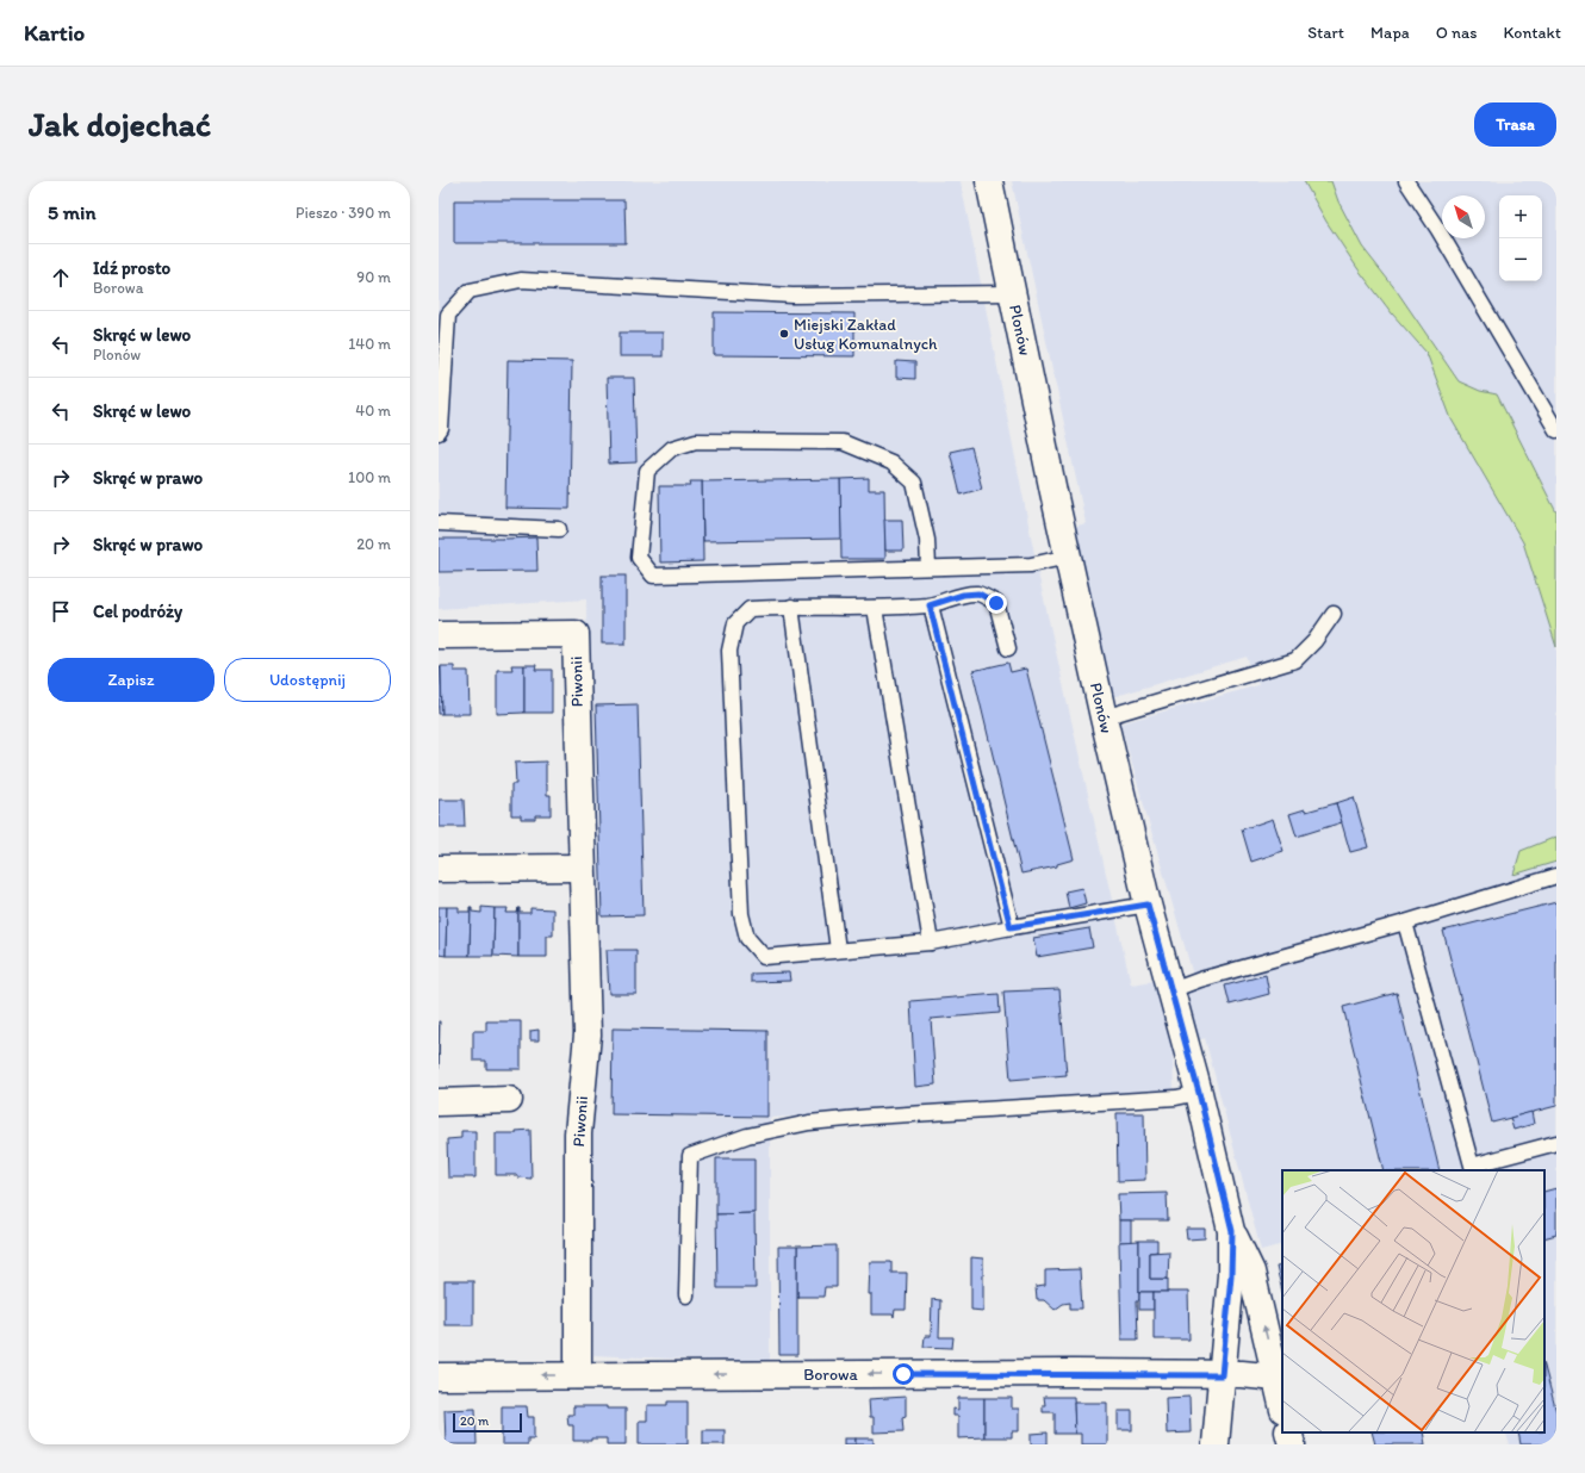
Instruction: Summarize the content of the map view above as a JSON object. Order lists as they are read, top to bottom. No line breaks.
{"streets":{"street":["Plonów","Piwonii","Borowa"]},"crossings":[["Plonów","Borowa"],["Piwonii","Borowa"]],"one_way":["Borowa"],"places":["Miejski Zakład Usług Komunalnych"],"scale_bar":"20 m","north":"top left","page":{"header":"Kartio","nav":["Start","Mapa","O nas","Kontakt"],"buttons":["Trasa",["Zapisz","Udostępnij"]],"title":"Jak dojechać","heading":["5 min","Pieszo · 390 m"],"map_buttons":["+","−"],"list":[["Idź prosto","Borowa","90 m"],["Skręć w lewo","Plonów","140 m"],["Skręć w lewo","40 m"],["Skręć w prawo","100 m"],["Skręć w prawo","20 m"],"Cel podróży"],"scale":"20 m"}}
